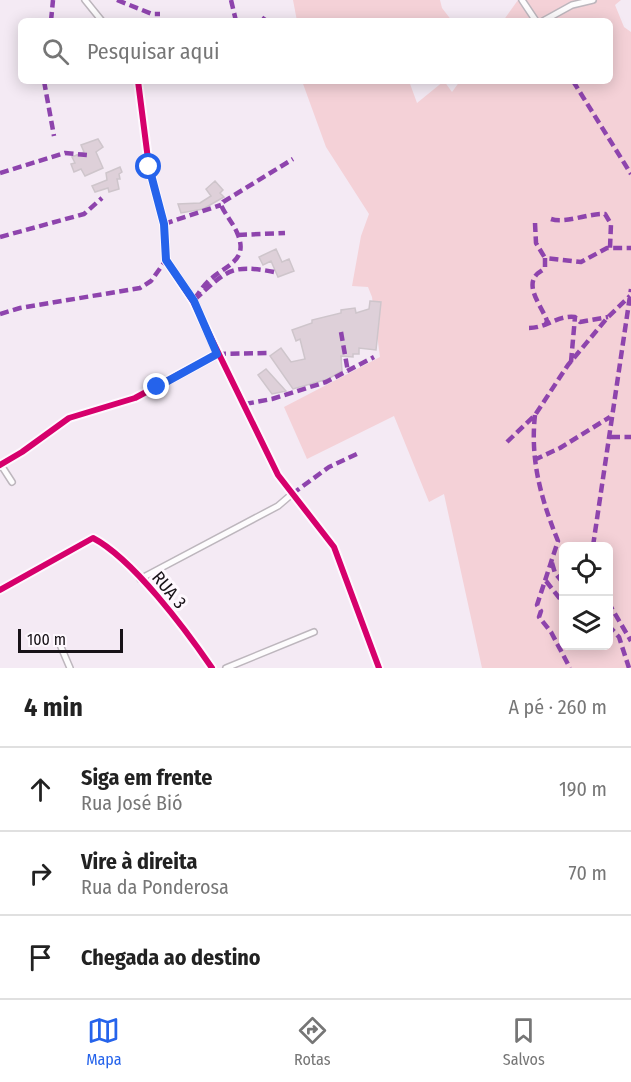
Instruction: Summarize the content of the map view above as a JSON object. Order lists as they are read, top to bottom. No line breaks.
{"streets":{"street":["RUA 3"]},"scale_bar":"100 m","page":{"search":"Pesquisar aqui","scale":"100 m","heading":["4 min","A pé · 260 m"],"list":[["Siga em frente","Rua José Bió","190 m"],["Vire à direita","Rua da Ponderosa","70 m"],"Chegada ao destino"],"nav":["Mapa","Rotas","Salvos"]}}
